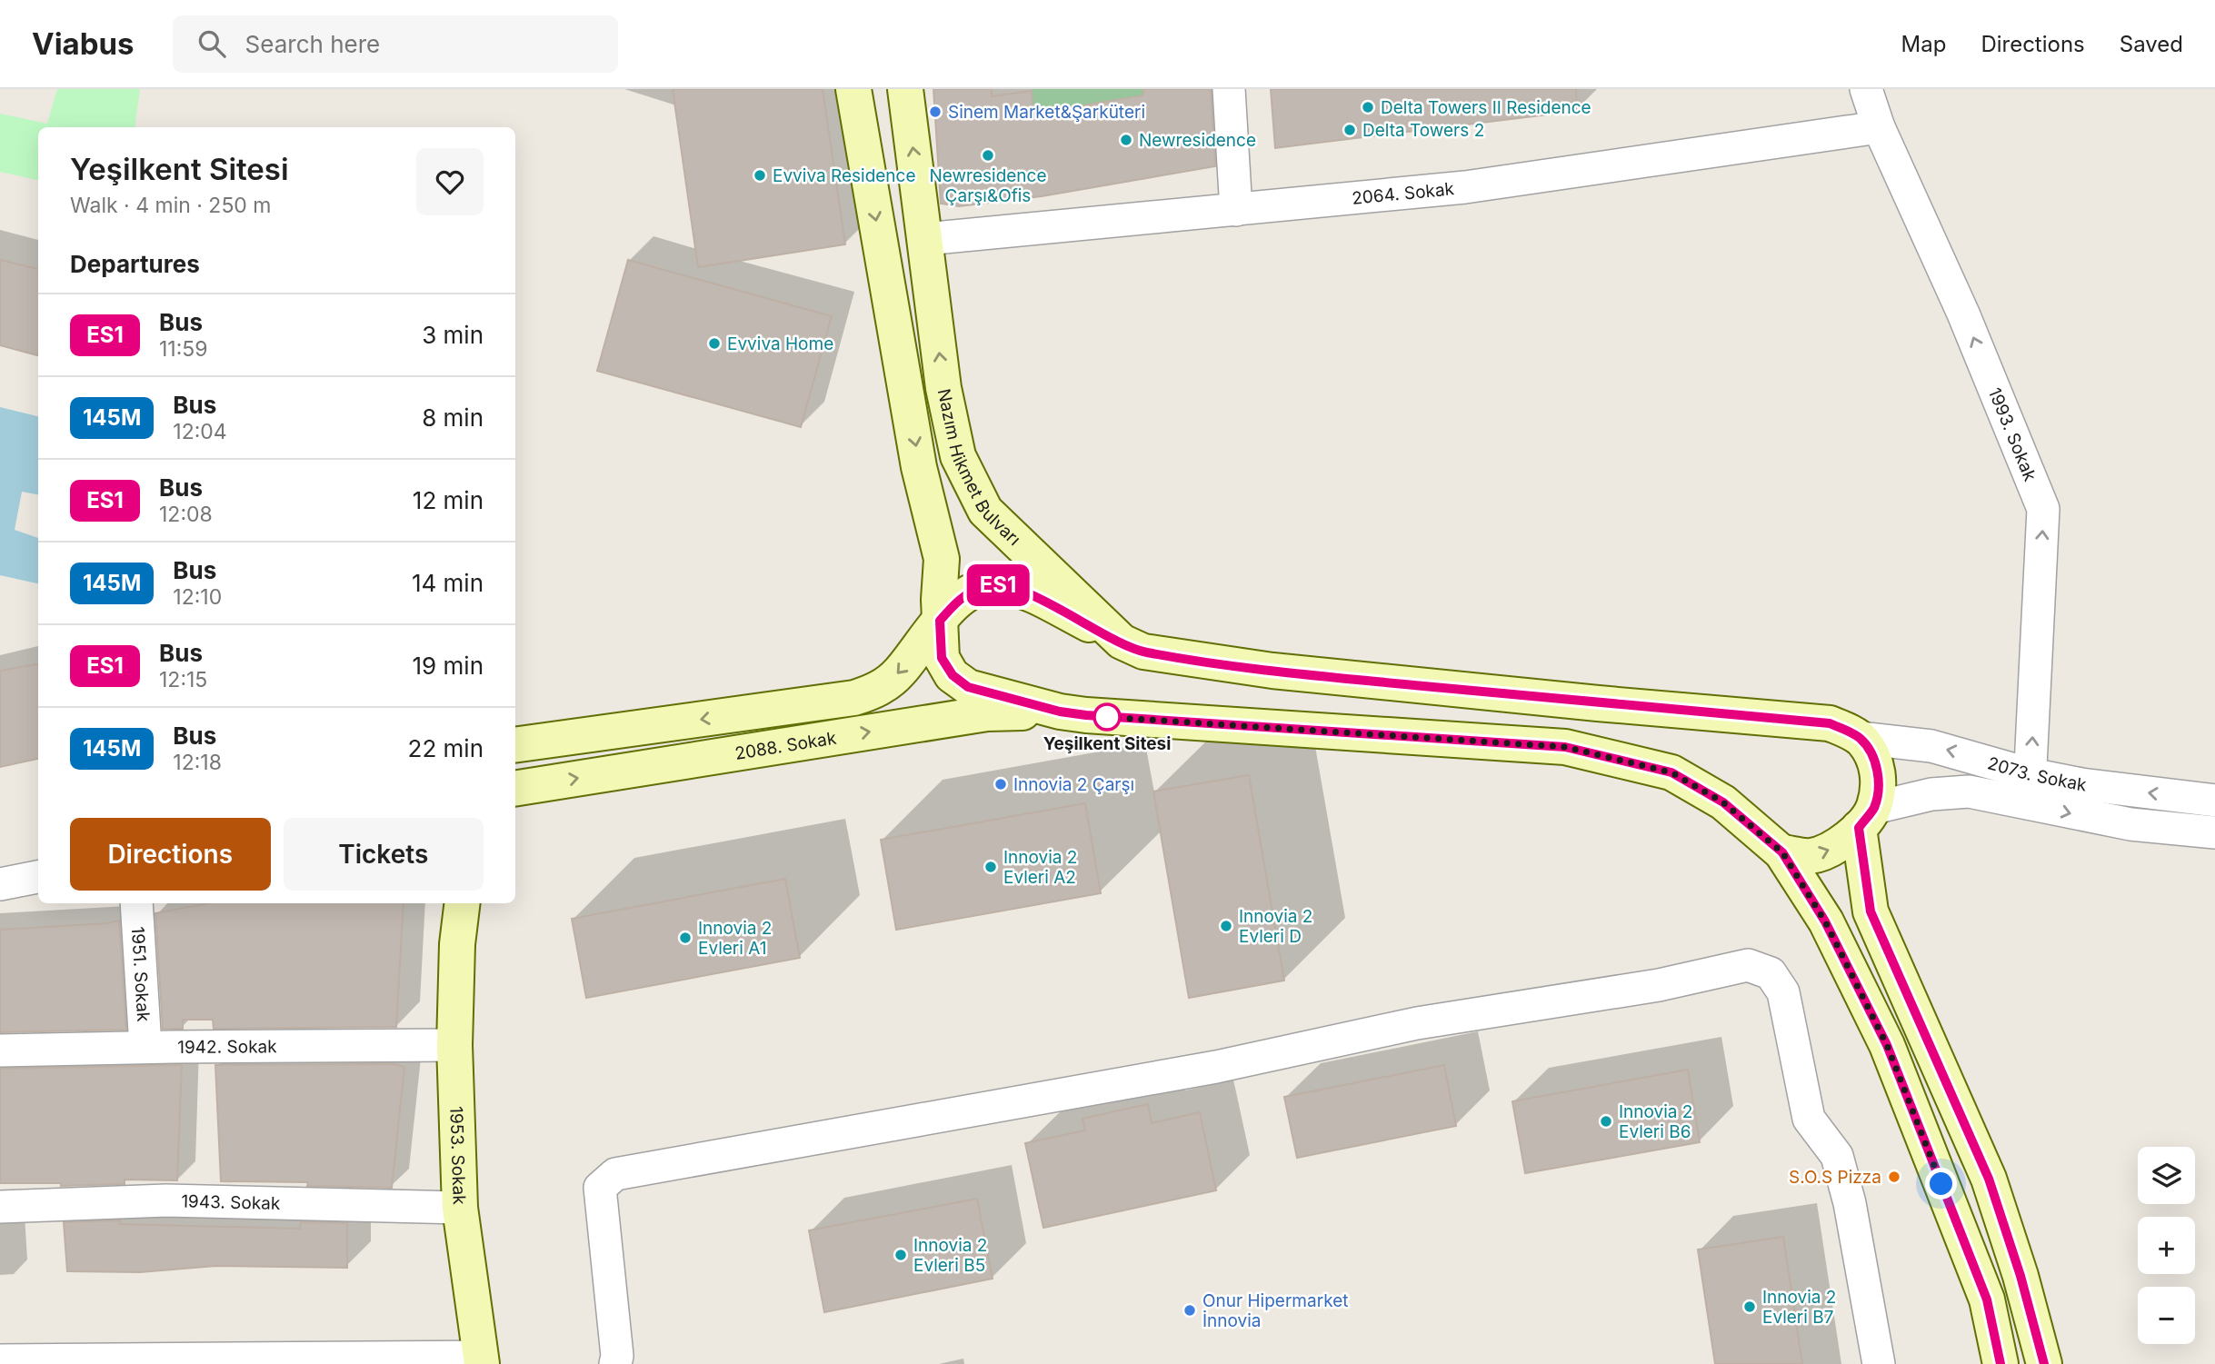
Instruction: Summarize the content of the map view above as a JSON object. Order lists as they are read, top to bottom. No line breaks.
{"streets":{"main road":["Nazım Hikmet Bulvarı","2088. Sokak","1953. Sokak"],"street":["2064. Sokak","1993. Sokak","2073. Sokak","1951. Sokak","1942. Sokak","1943. Sokak"]},"crossings":[["2064. Sokak","1993. Sokak"],["2064. Sokak","Nazım Hikmet Bulvarı"],["1993. Sokak","2073. Sokak"],["Nazım Hikmet Bulvarı","2073. Sokak"],["1951. Sokak","1942. Sokak"],["1942. Sokak","1953. Sokak"],["1953. Sokak","1943. Sokak"]],"one_way":["1993. Sokak"],"places":["Delta Towers II Residence","Sinem Market&Şarküteri","Delta Towers 2","Newresidence","Newresidence Çarşı&Ofis","Evviva Residence","Evviva Home","Yeşilkent Sitesi","Innovia 2 Çarşı","Innovia 2 Evleri A2","Innovia 2 Evleri D","Innovia 2 Evleri A1","Innovia 2 Evleri B6","S.O.S Pizza","Innovia 2 Evleri B5","Innovia 2 Evleri B7","Onur Hipermarket İnnovia"],"lines":["bus line ES1"],"page":{"header":"Viabus","search":"Search here","nav":["Map","Directions","Saved"],"on_map":"ES1","heading":[["Yeşilkent Sitesi","Walk · 4 min · 250 m"],"Departures"],"list":[{"mark":"ES1","name":"Bus","note":"11:59","value":"3 min"},{"mark":"145M","name":"Bus","note":"12:04","value":"8 min"},{"mark":"ES1","name":"Bus","note":"12:08","value":"12 min"},{"mark":"145M","name":"Bus","note":"12:10","value":"14 min"},{"mark":"ES1","name":"Bus","note":"12:15","value":"19 min"},{"mark":"145M","name":"Bus","note":"12:18","value":"22 min"}],"buttons":["Directions","Tickets"],"map_buttons":["+","−"]}}
